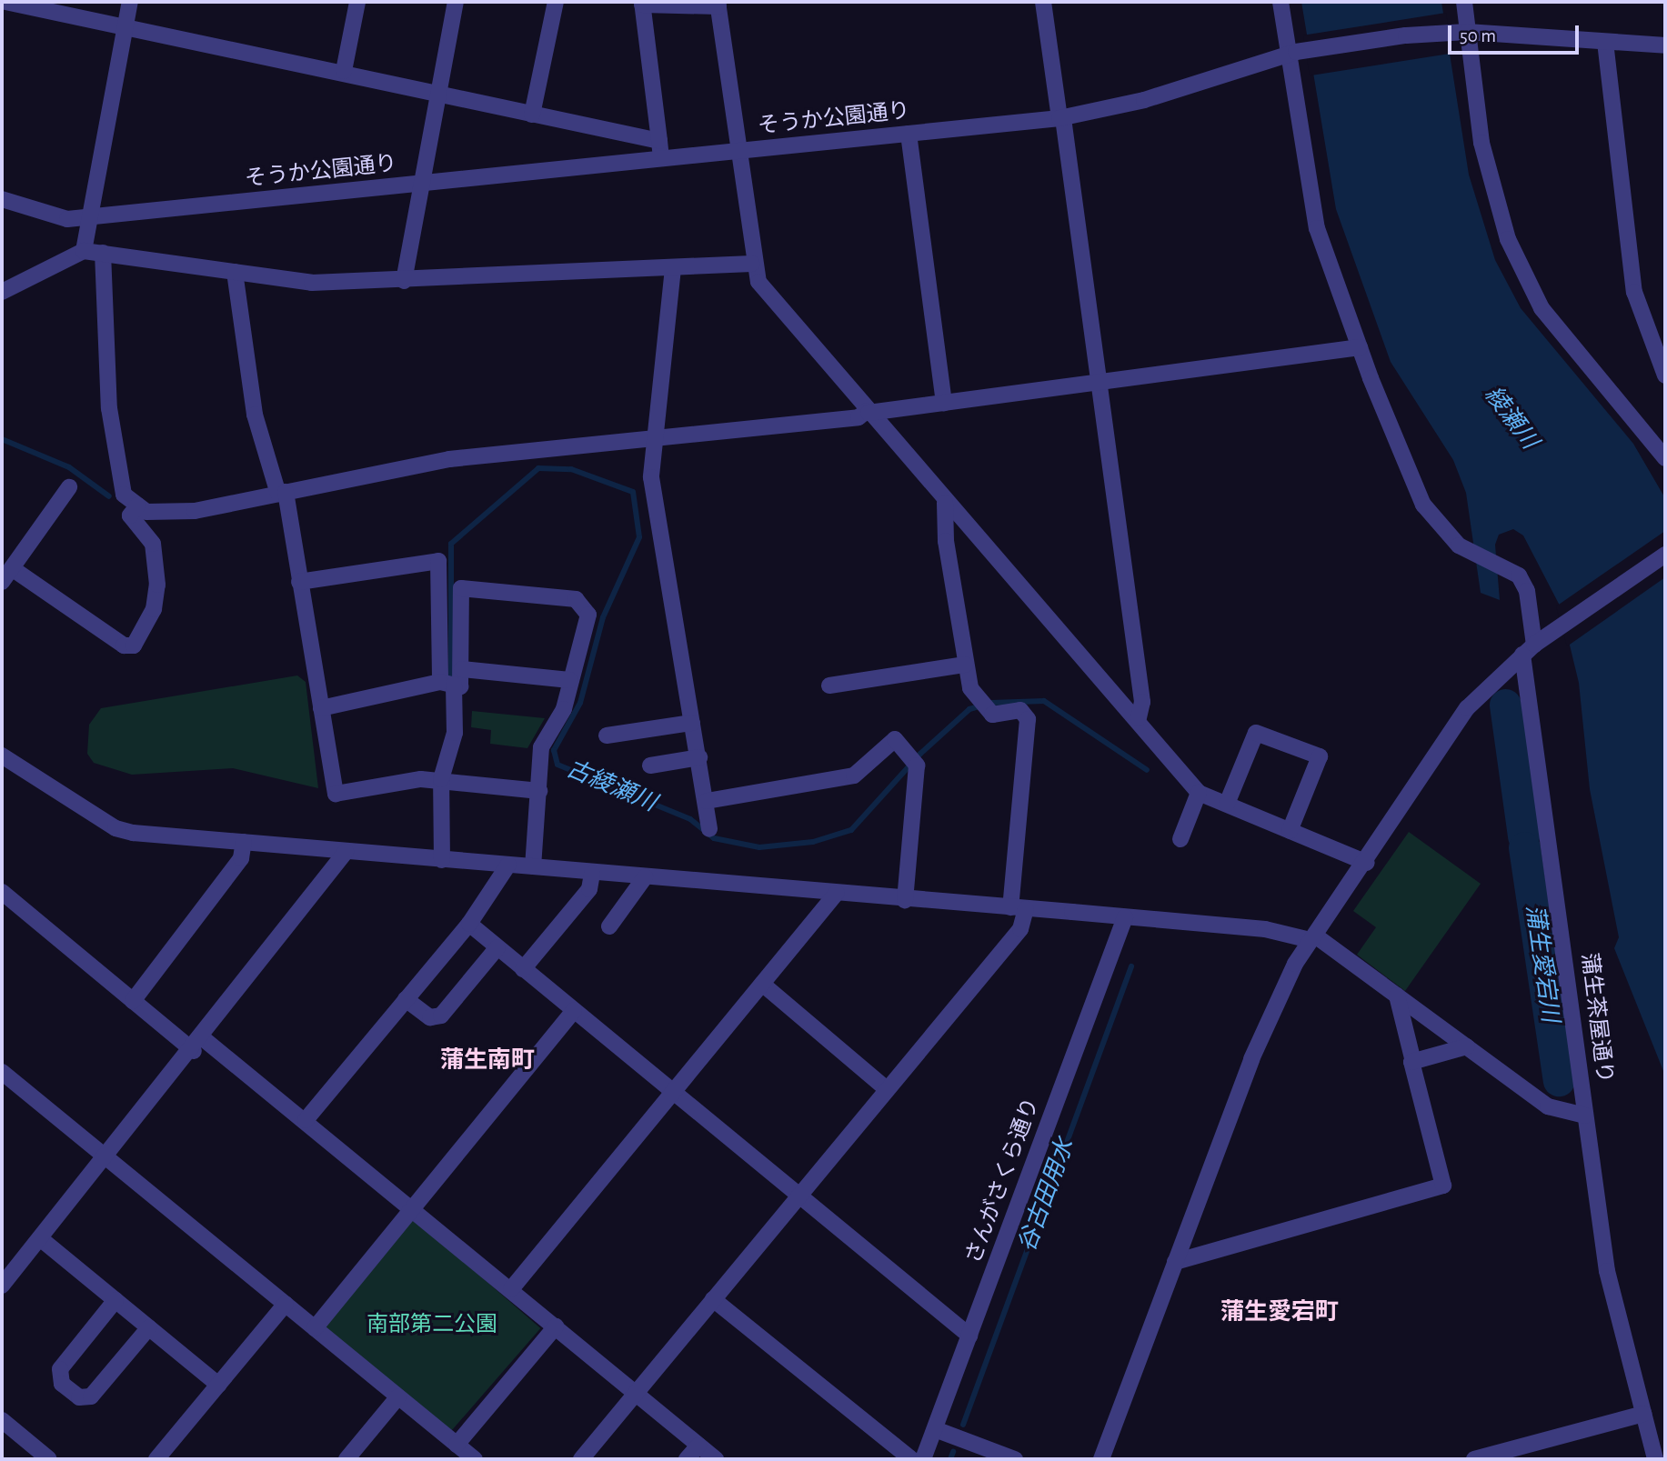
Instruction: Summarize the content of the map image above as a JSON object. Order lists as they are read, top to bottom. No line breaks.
{"streets":{"street":["そうか公園通り","蒲生茶屋通り","さんがさくら通り"]},"districts":["蒲生南町","蒲生愛宕町"],"water":["綾瀬川","古綾瀬川","蒲生愛宕川","谷古田用水"],"parks":["南部第二公園"],"scale_bar":"50 m"}
